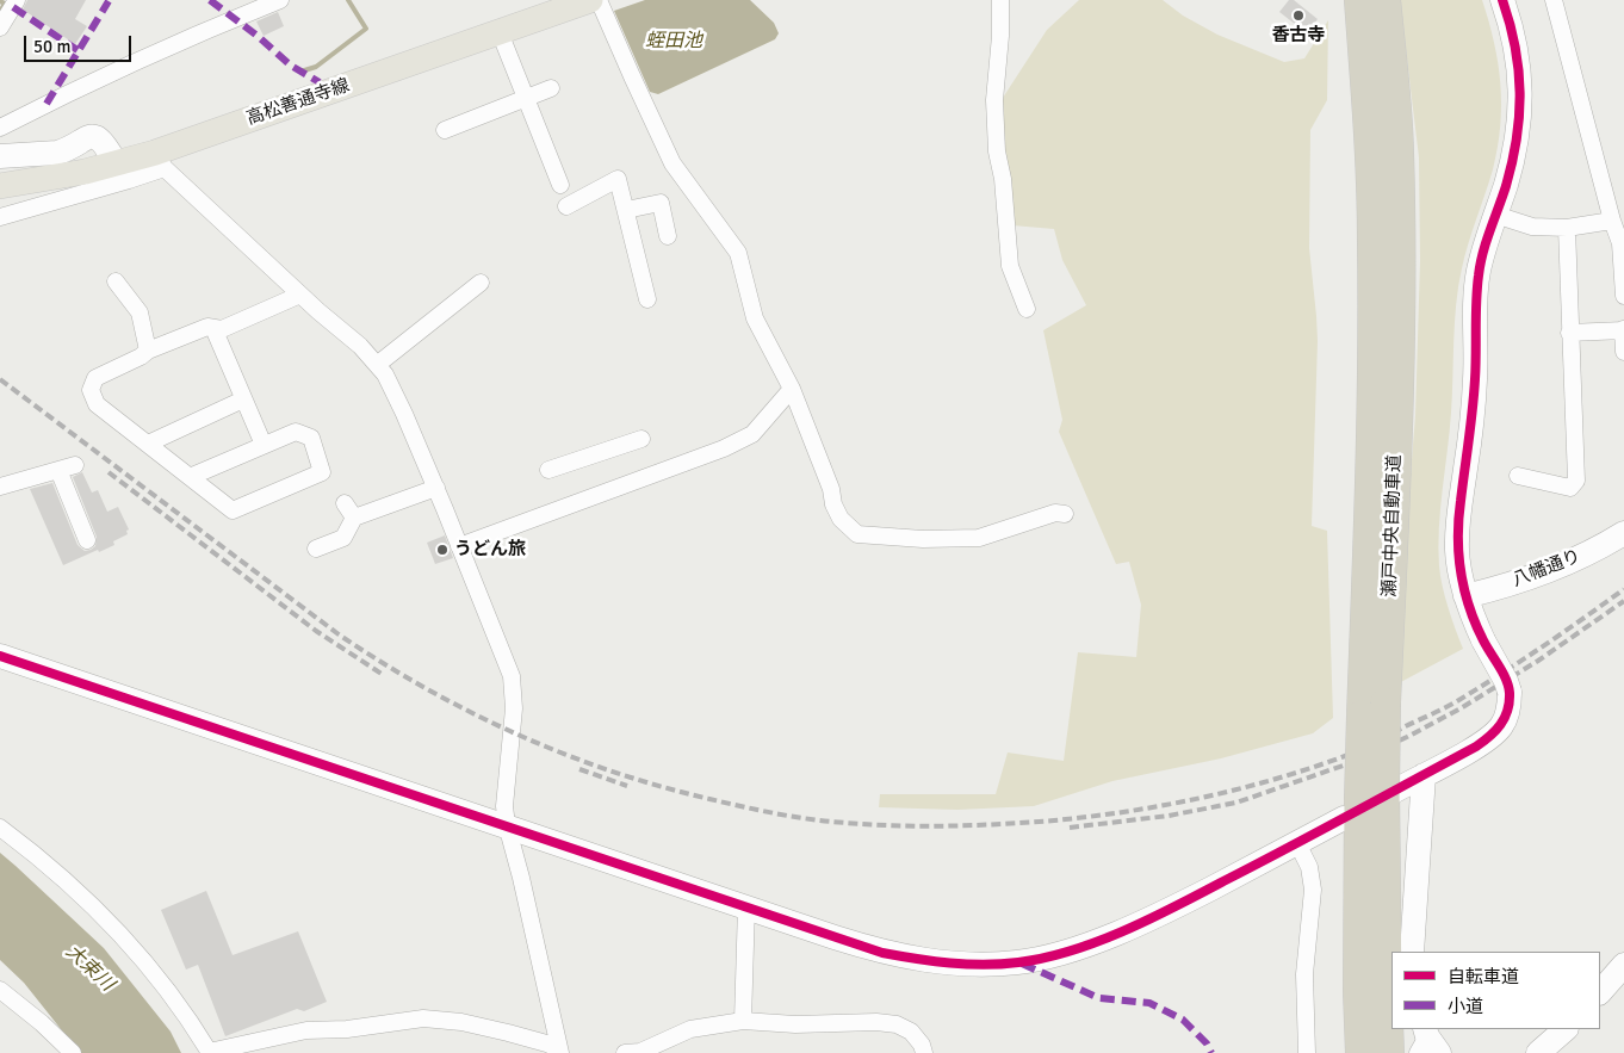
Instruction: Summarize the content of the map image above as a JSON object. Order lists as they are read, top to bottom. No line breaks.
{"streets":{"highway":["瀬戸中央自動車道"],"main road":["高松善通寺線"],"street":["八幡通り"]},"water":["蛭田池","大束川"],"places":["香古寺","うどん旅"],"legend":["自転車道","小道"],"scale_bar":"50 m"}
